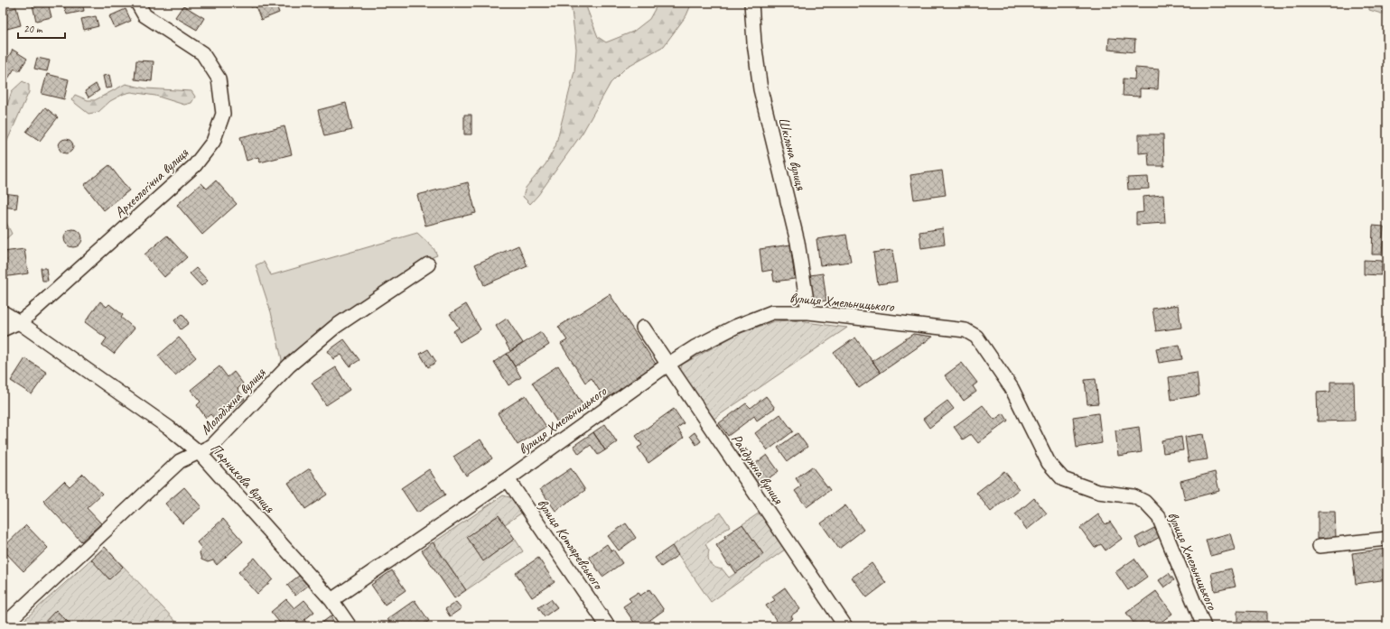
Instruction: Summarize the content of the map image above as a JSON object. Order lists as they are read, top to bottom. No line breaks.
{"streets":{"street":["Шкільна вулиця","Археологічна вулиця","вулиця Хмельницького","Молодіжна вулиця","Райдужна вулиця","Парникова вулиця","вулиця Котляревського"]},"crossings":[["Шкільна вулиця","вулиця Хмельницького"],["Археологічна вулиця","Парникова вулиця"],["вулиця Хмельницького","Райдужна вулиця"],["вулиця Хмельницького","Парникова вулиця"],["вулиця Хмельницького","вулиця Котляревського"],["Молодіжна вулиця","Парникова вулиця"]],"scale_bar":"20 m"}
